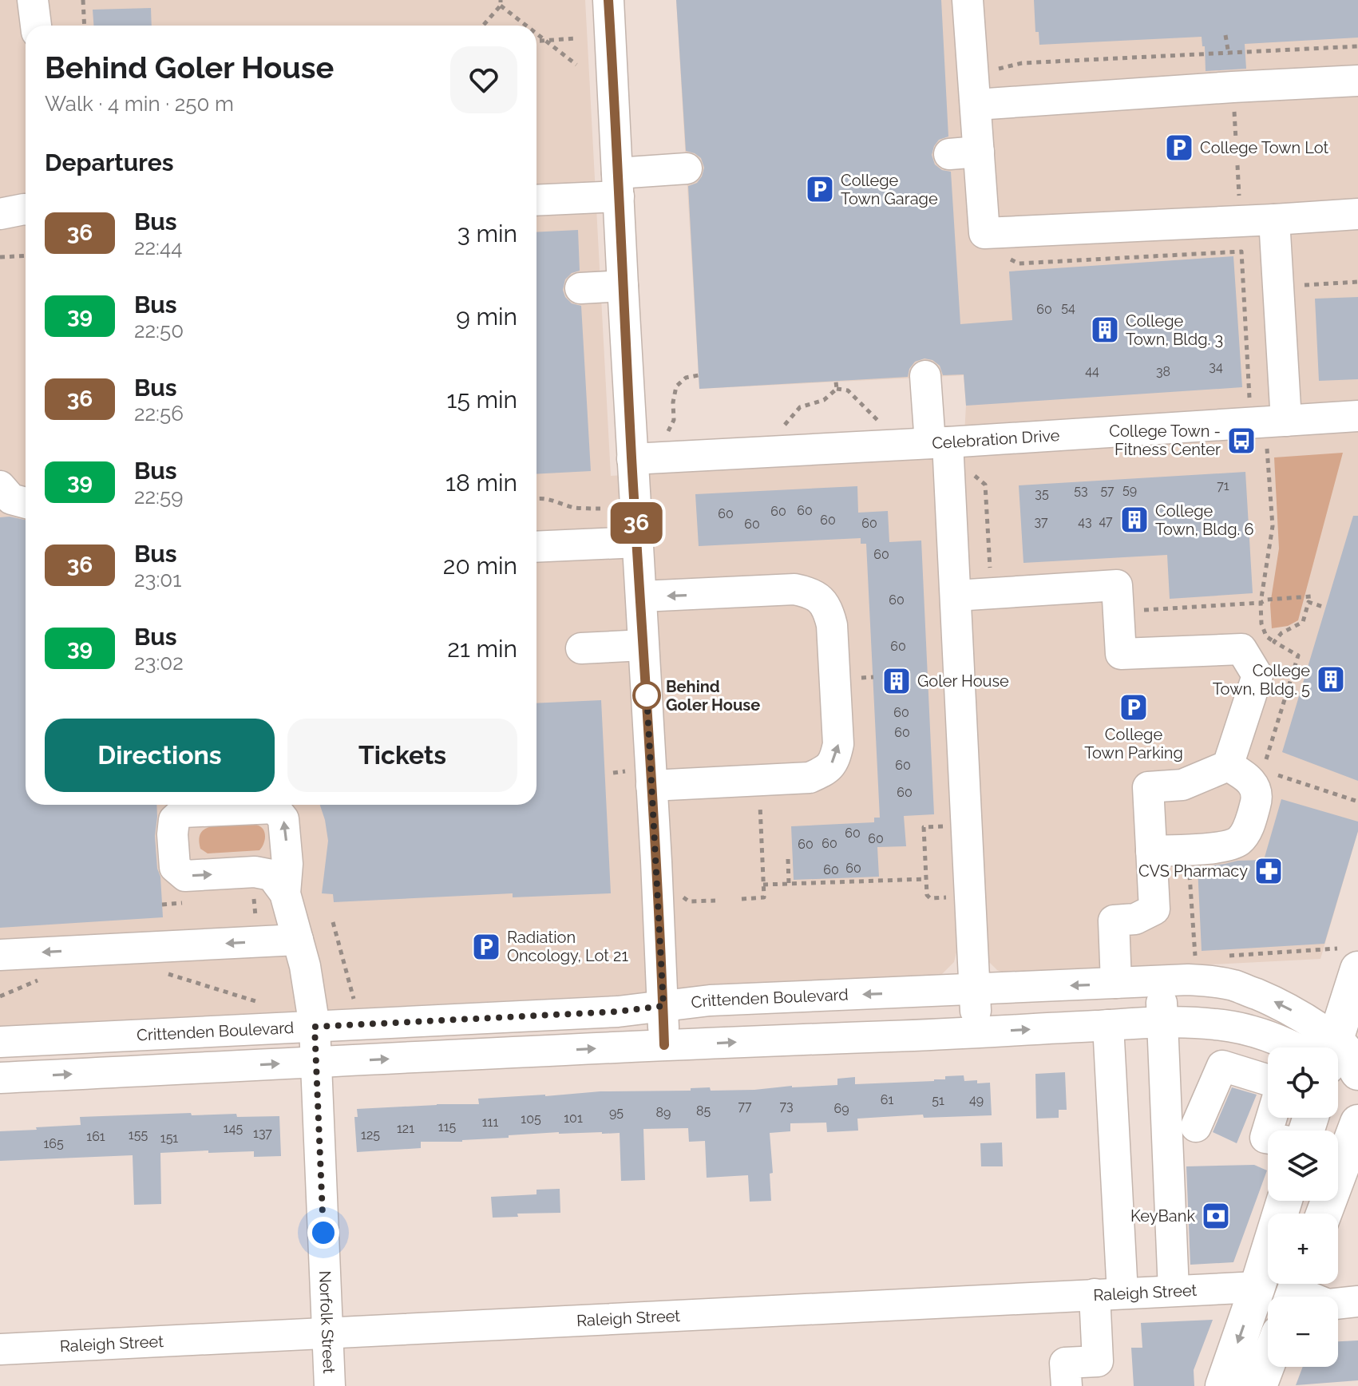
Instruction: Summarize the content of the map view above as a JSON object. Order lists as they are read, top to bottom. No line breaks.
{"streets":{"street":["Celebration Drive","Crittenden Boulevard","Raleigh Street","Norfolk Street"]},"crossings":[["Crittenden Boulevard","Norfolk Street"],["Raleigh Street","Norfolk Street"]],"places":{"parking":["College Town Lot","College Town Garage","College Town Parking","Radiation Oncology, Lot 21"],"building":["College Town, Bldg. 3","College Town, Bldg. 6","College Town, Bldg. 5","Goler House"],"bus stop":["College Town - Fitness Center"],"other":["Behind Goler House"],"pharmacy":["CVS Pharmacy"],"bank":["KeyBank"]},"lines":["bus line 36"],"house_numbers":["54","60","34","44","38","71","59","53","57","35","60","60","60","60","47","37","43","60","60","60","60","60","60","60","60","60","60","60","60","60","60","60","61","49","51","77","73","69","85","95","89","101","105","111","115","145","121","137","155","125","161","151","165"],"page":{"on_map":"36","heading":[["Behind Goler House","Walk · 4 min · 250 m"],"Departures"],"list":[{"mark":"36","name":"Bus","note":"22:44","value":"3 min"},{"mark":"39","name":"Bus","note":"22:50","value":"9 min"},{"mark":"36","name":"Bus","note":"22:56","value":"15 min"},{"mark":"39","name":"Bus","note":"22:59","value":"18 min"},{"mark":"36","name":"Bus","note":"23:01","value":"20 min"},{"mark":"39","name":"Bus","note":"23:02","value":"21 min"}],"buttons":["Directions","Tickets"],"map_buttons":["+","−"]}}
